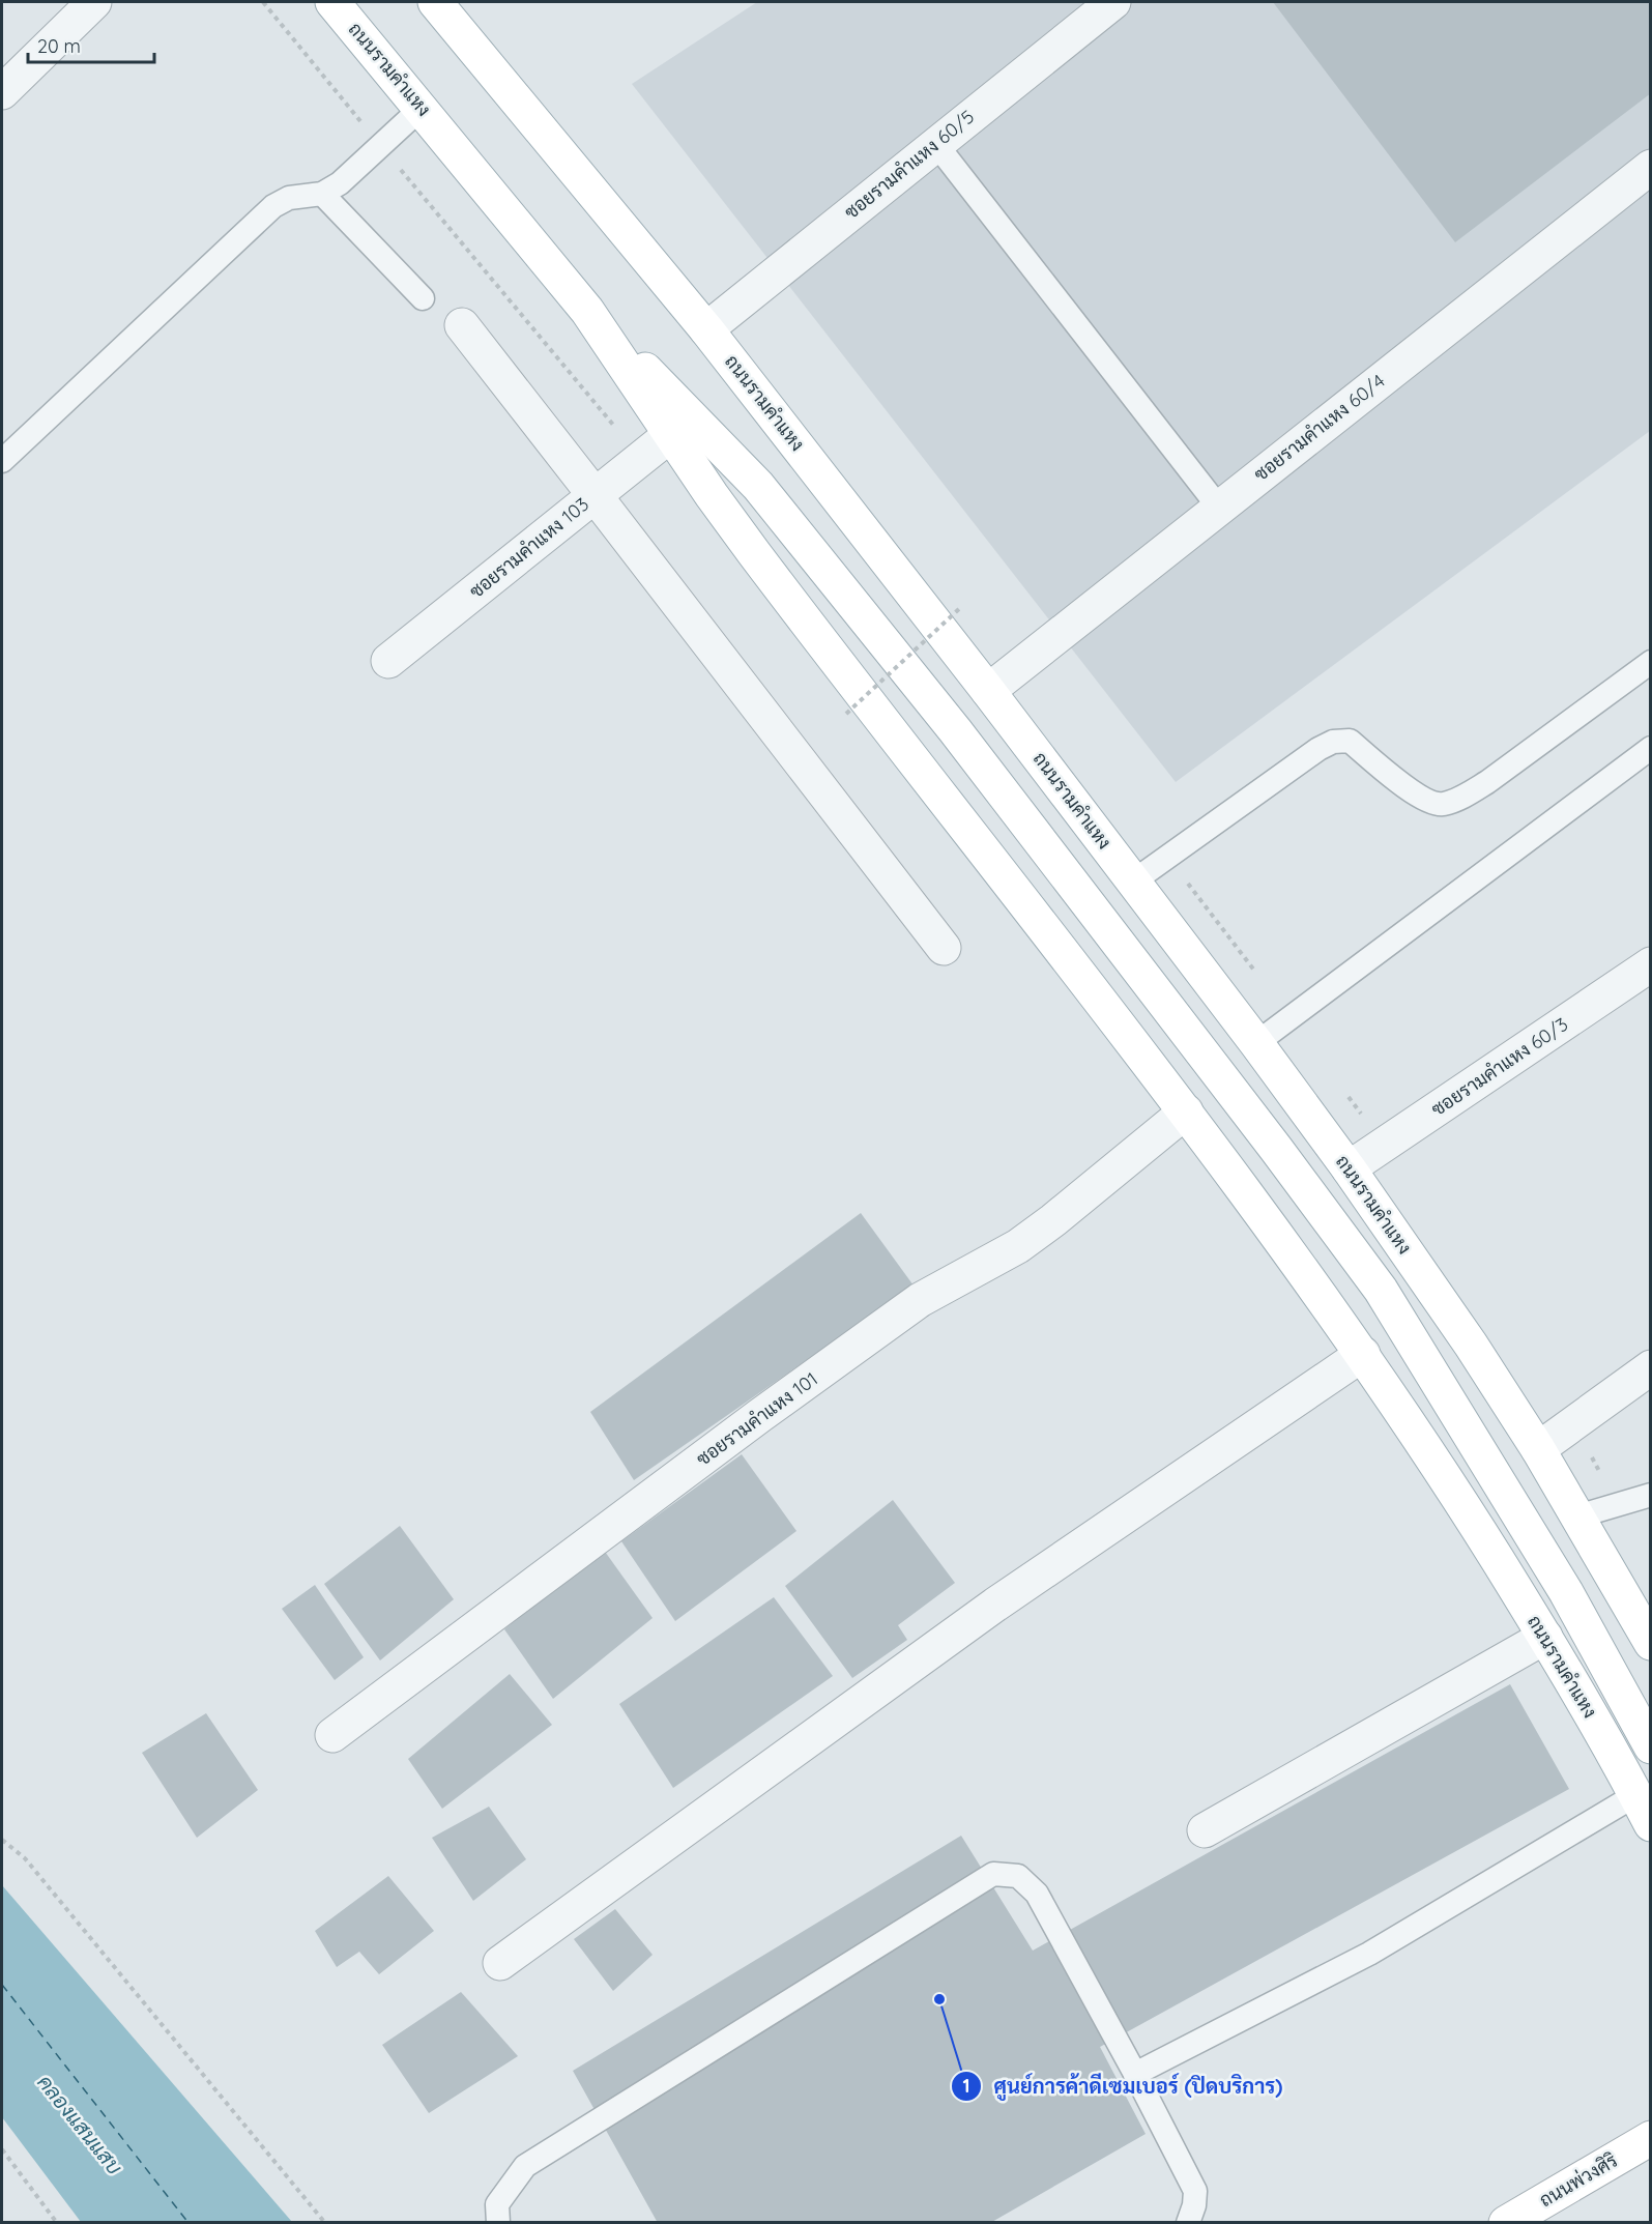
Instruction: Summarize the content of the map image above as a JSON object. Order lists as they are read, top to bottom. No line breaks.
{"streets":{"main road":["ถนนรามคำแหง","ถนนพ่วงศิริ"],"street":["ซอยรามคำแหง 60/5","ซอยรามคำแหง 60/4","ซอยรามคำแหง 103","ซอยรามคำแหง 60/3","ซอยรามคำแหง 101"]},"crossings":[["ถนนรามคำแหง","ซอยรามคำแหง 60/5"],["ถนนรามคำแหง","ซอยรามคำแหง 60/4"],["ถนนรามคำแหง","ซอยรามคำแหง 103"],["ถนนรามคำแหง","ซอยรามคำแหง 60/3"],["ถนนรามคำแหง","ซอยรามคำแหง 101"]],"water":["คลองแสนแสบ"],"places":["ศูนย์การค้าดีเซมเบอร์ (ปิดบริการ)"],"scale_bar":"20 m"}
